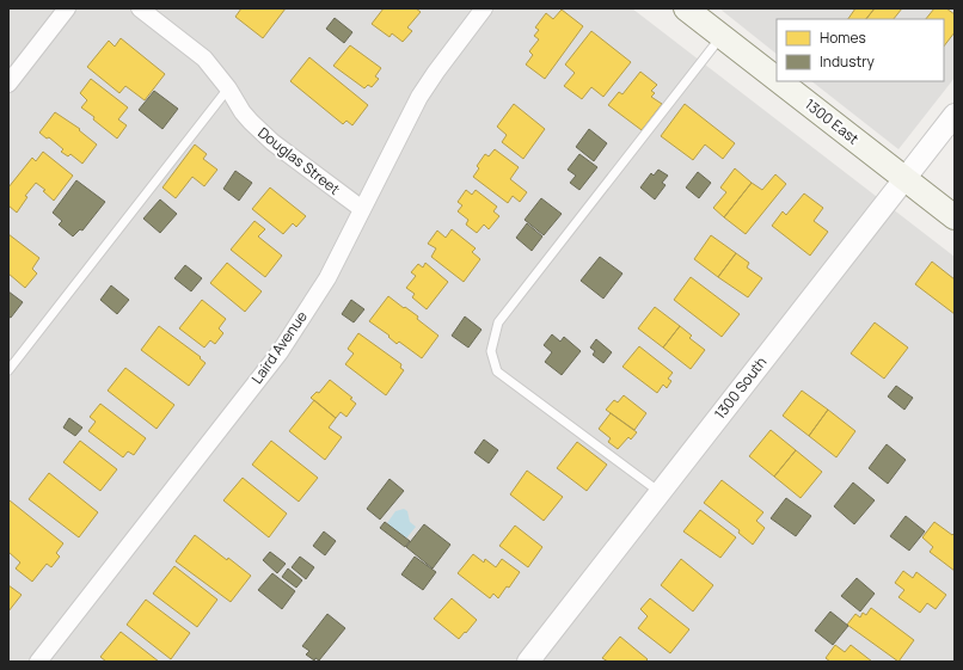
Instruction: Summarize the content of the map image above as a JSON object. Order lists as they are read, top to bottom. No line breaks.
{"streets":{"main road":["1300 East"],"street":["Douglas Street","Laird Avenue","1300 South"]},"crossings":[["1300 East","1300 South"],["Douglas Street","Laird Avenue"]],"legend":["Homes","Industry"]}
